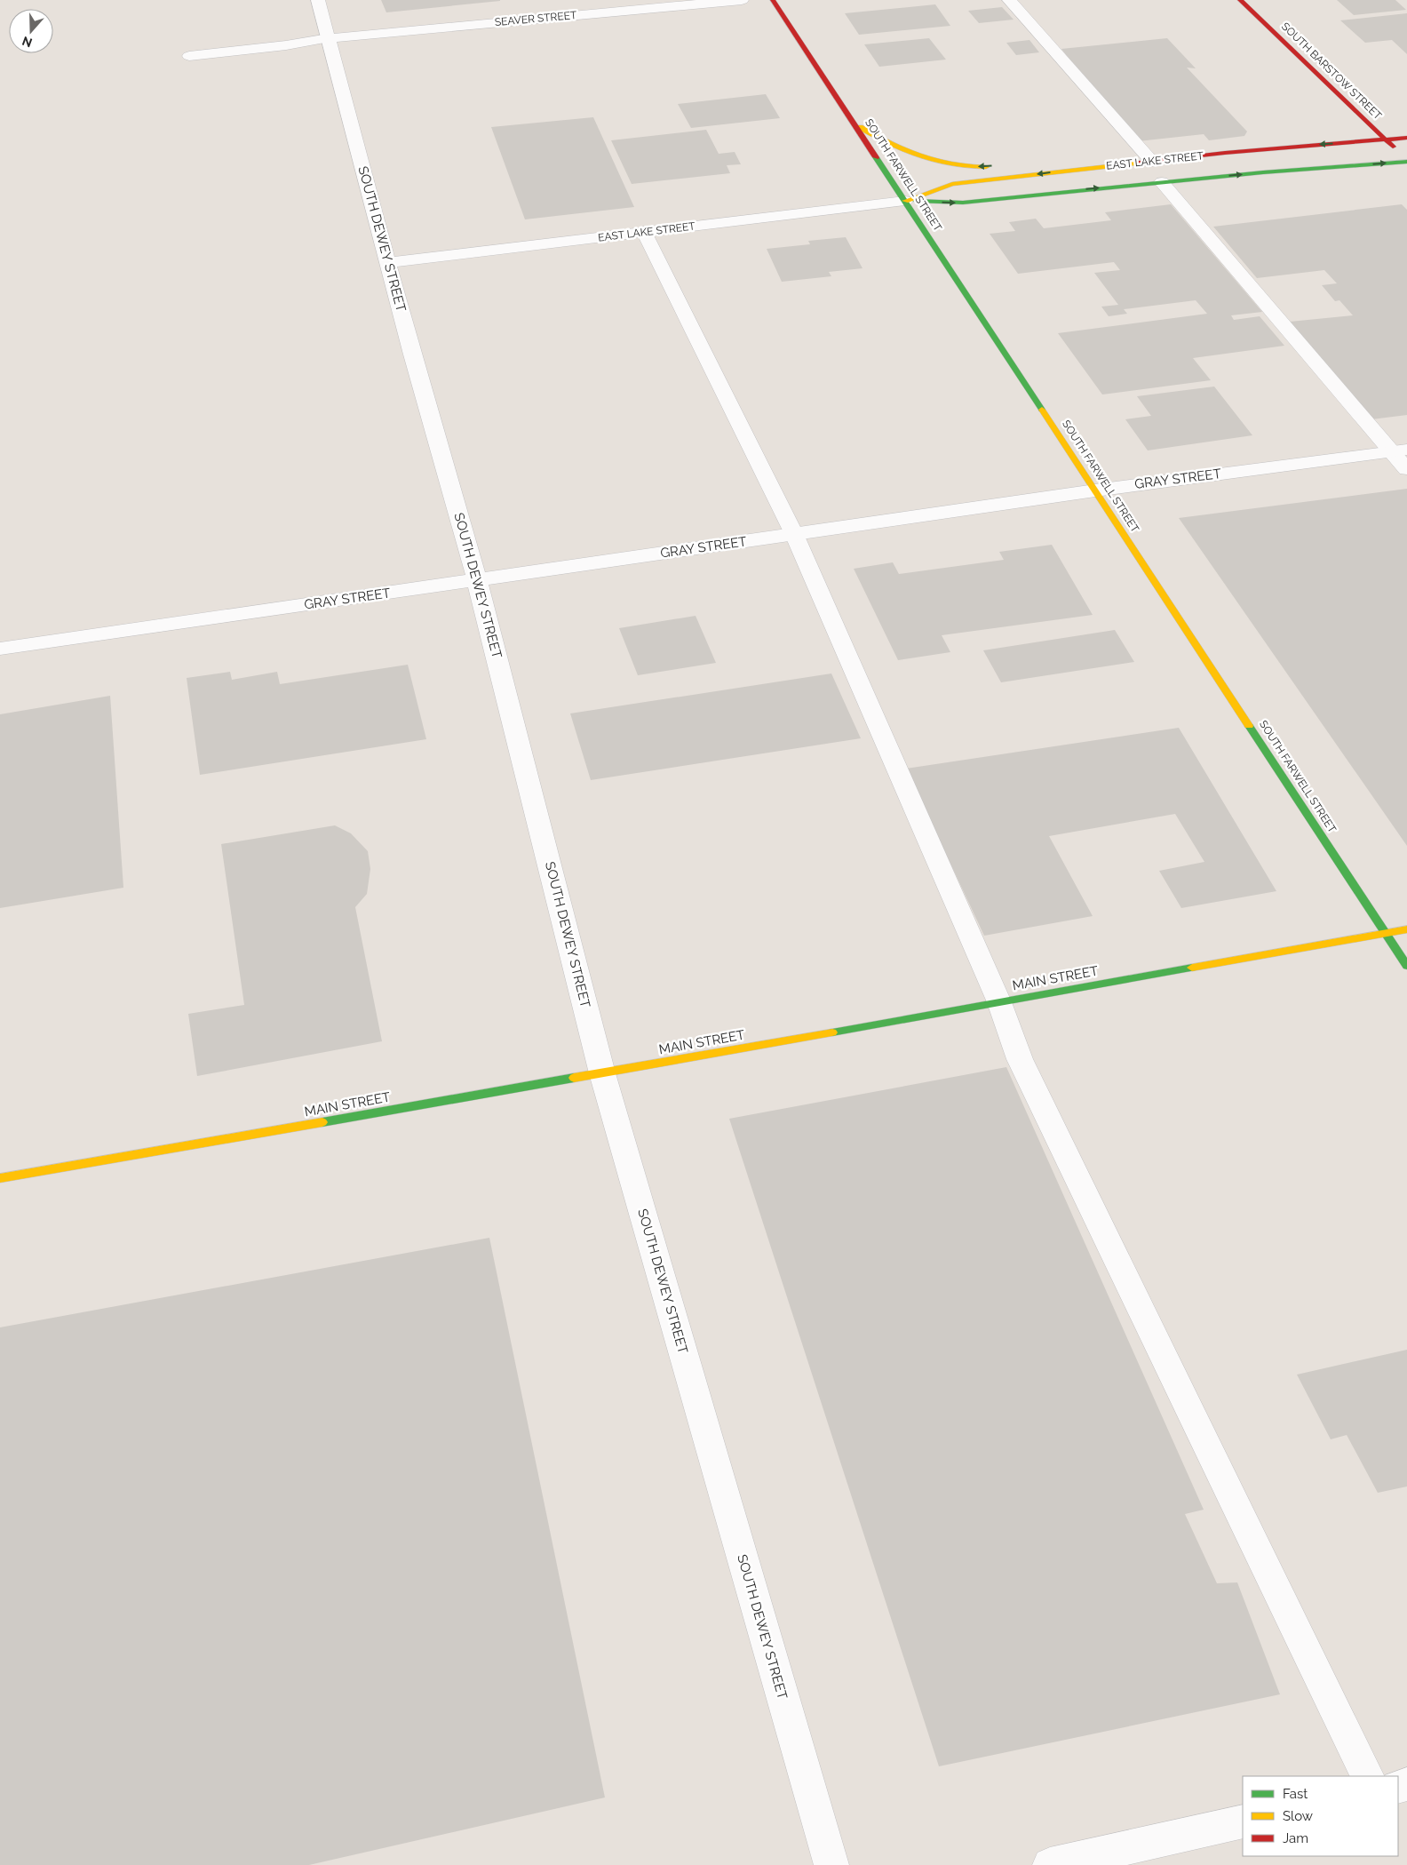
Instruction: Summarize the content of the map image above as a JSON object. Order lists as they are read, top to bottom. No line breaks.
{"streets":{"street":["SEAVER STREET","SOUTH BARSTOW STREET","EAST LAKE STREET","SOUTH FARWELL STREET","SOUTH DEWEY STREET","GRAY STREET","MAIN STREET"]},"crossings":[["SEAVER STREET","SOUTH DEWEY STREET"],["SOUTH BARSTOW STREET","EAST LAKE STREET"],["EAST LAKE STREET","SOUTH FARWELL STREET"],["EAST LAKE STREET","SOUTH DEWEY STREET"],["SOUTH FARWELL STREET","GRAY STREET"],["SOUTH FARWELL STREET","MAIN STREET"],["SOUTH DEWEY STREET","GRAY STREET"],["SOUTH DEWEY STREET","MAIN STREET"]],"legend":["Fast","Slow","Jam"],"north":"bottom"}
